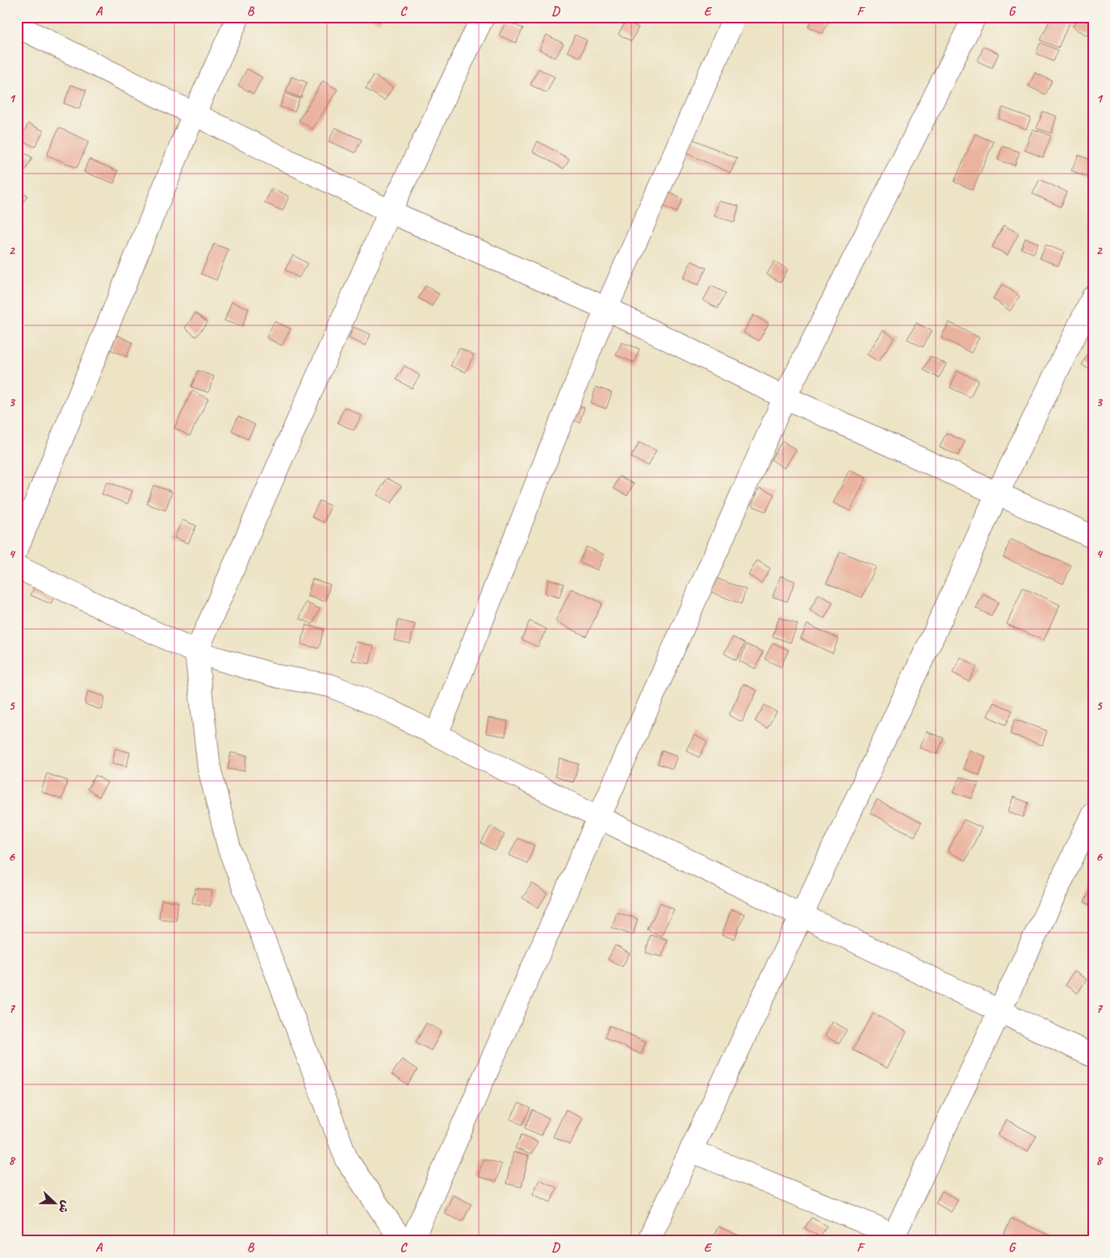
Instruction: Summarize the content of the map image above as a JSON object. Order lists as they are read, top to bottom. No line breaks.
{"north":"right","grid":{"columns":["A","B","C","D","E","F","G"],"rows":["1","2","3","4","5","6","7","8"]}}
